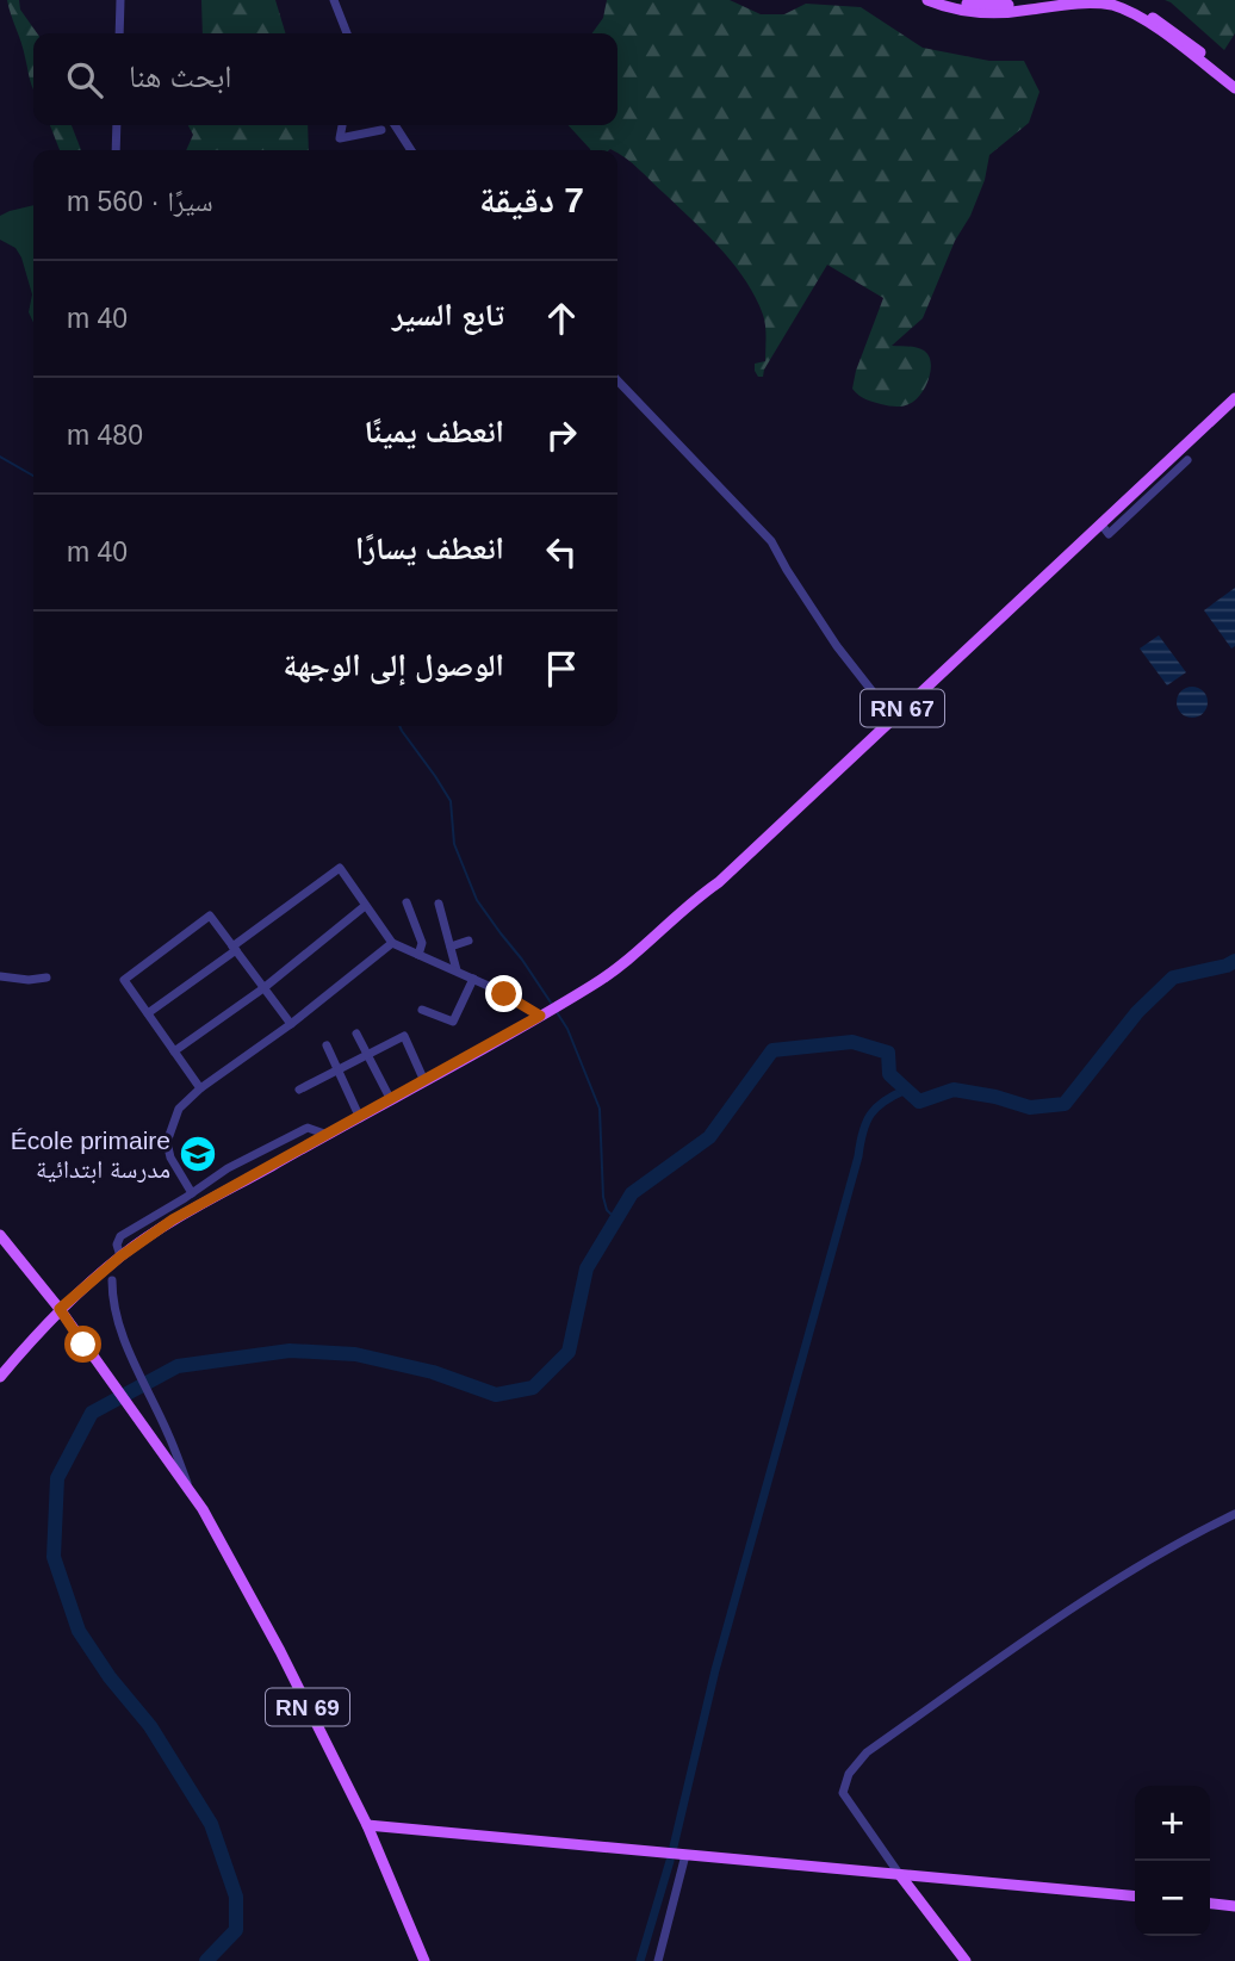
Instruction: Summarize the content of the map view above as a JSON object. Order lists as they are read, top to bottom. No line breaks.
{"streets":{"main road":["RN 67","RN 69"]},"crossings":[["RN 67","RN 69"]],"places":{"school or university":["École primaire مدرسة ابتدائية"]},"page":{"search":"ابحث هنا","heading":["7 دقيقة","سيرًا · 560 m"],"list":[["تابع السير","40 m"],["انعطف يمينًا","480 m"],["انعطف يسارًا","40 m"],"الوصول إلى الوجهة"],"map_buttons":["+","−"]}}
